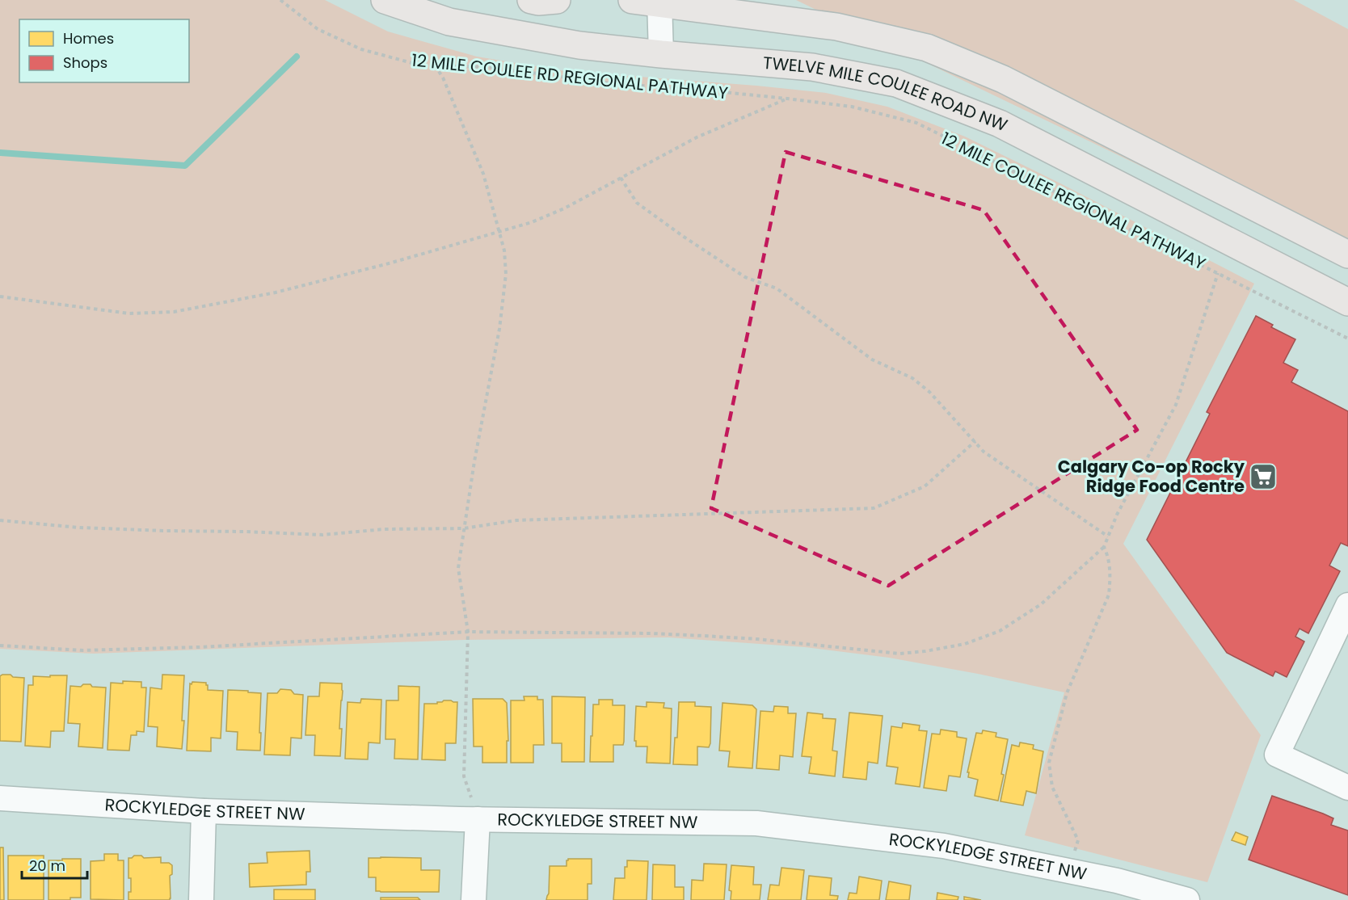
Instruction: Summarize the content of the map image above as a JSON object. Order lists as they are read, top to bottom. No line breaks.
{"streets":{"main road":["TWELVE MILE COULEE ROAD NW"],"street":["ROCKYLEDGE STREET NW"],"path":["12 MILE COULEE RD REGIONAL PATHWAY","12 MILE COULEE REGIONAL PATHWAY"]},"crossings":[["12 MILE COULEE RD REGIONAL PATHWAY","12 MILE COULEE REGIONAL PATHWAY"]],"places":{"supermarket":["Calgary Co-op Rocky Ridge Food Centre"]},"legend":["Homes","Shops"],"scale_bar":"20 m"}
